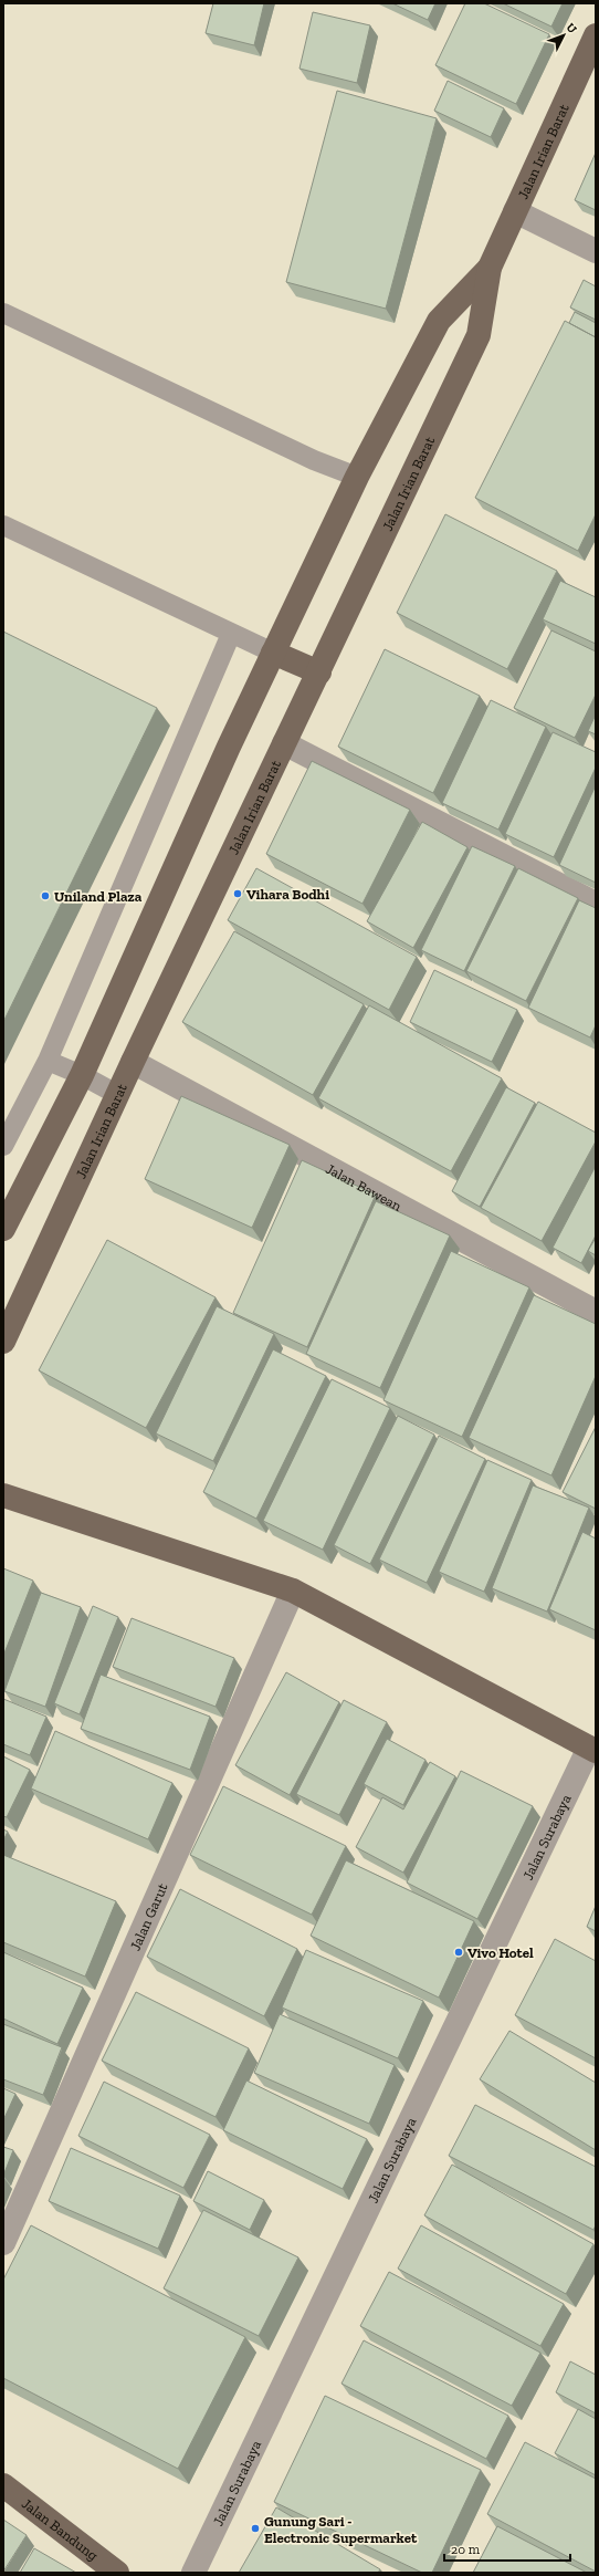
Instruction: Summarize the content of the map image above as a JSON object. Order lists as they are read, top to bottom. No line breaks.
{"streets":{"main road":["Jalan Irian Barat","Jalan Bandung"],"street":["Jalan Bawean","Jalan Surabaya","Jalan Garut"]},"crossings":[["Jalan Irian Barat","Jalan Bawean"]],"places":["Vihara Bodhi","Uniland Plaza","Vivo Hotel","Gunung Sari - Electronic Supermarket"],"scale_bar":"20 m","north":"top right"}
